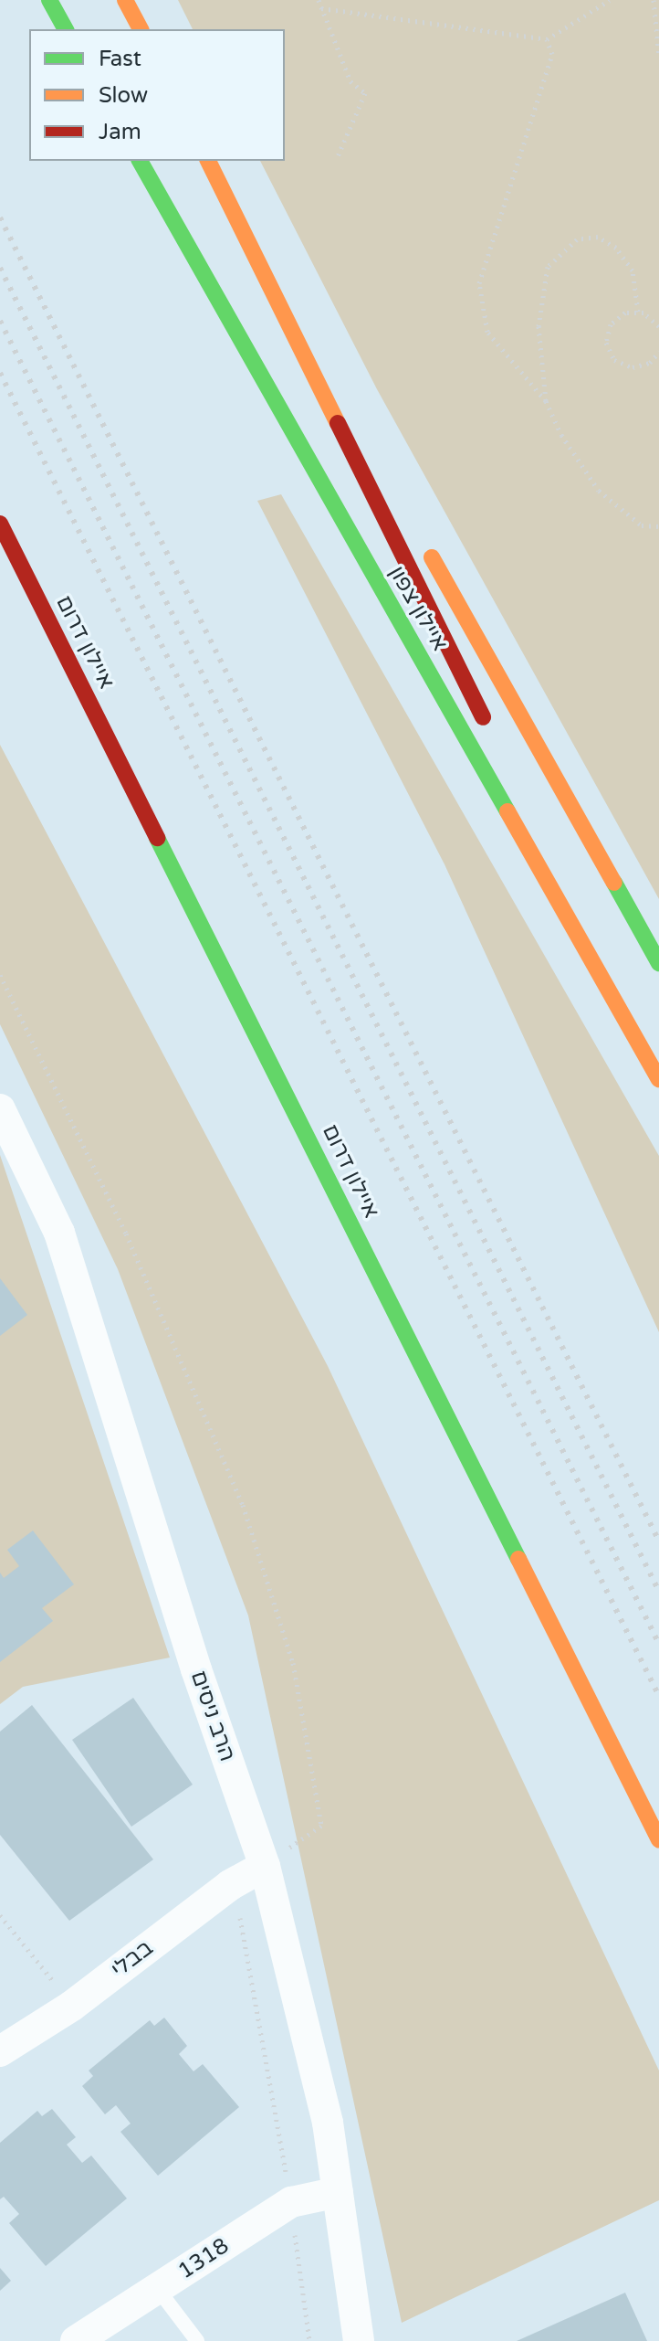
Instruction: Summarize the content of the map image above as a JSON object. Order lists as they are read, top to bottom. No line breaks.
{"streets":{"highway":["איילון צפון","איילון דרום"],"street":["הרב ניסים","בבלי","1318"]},"crossings":[["הרב ניסים","בבלי"],["הרב ניסים","1318"]],"legend":["Fast","Slow","Jam"]}
